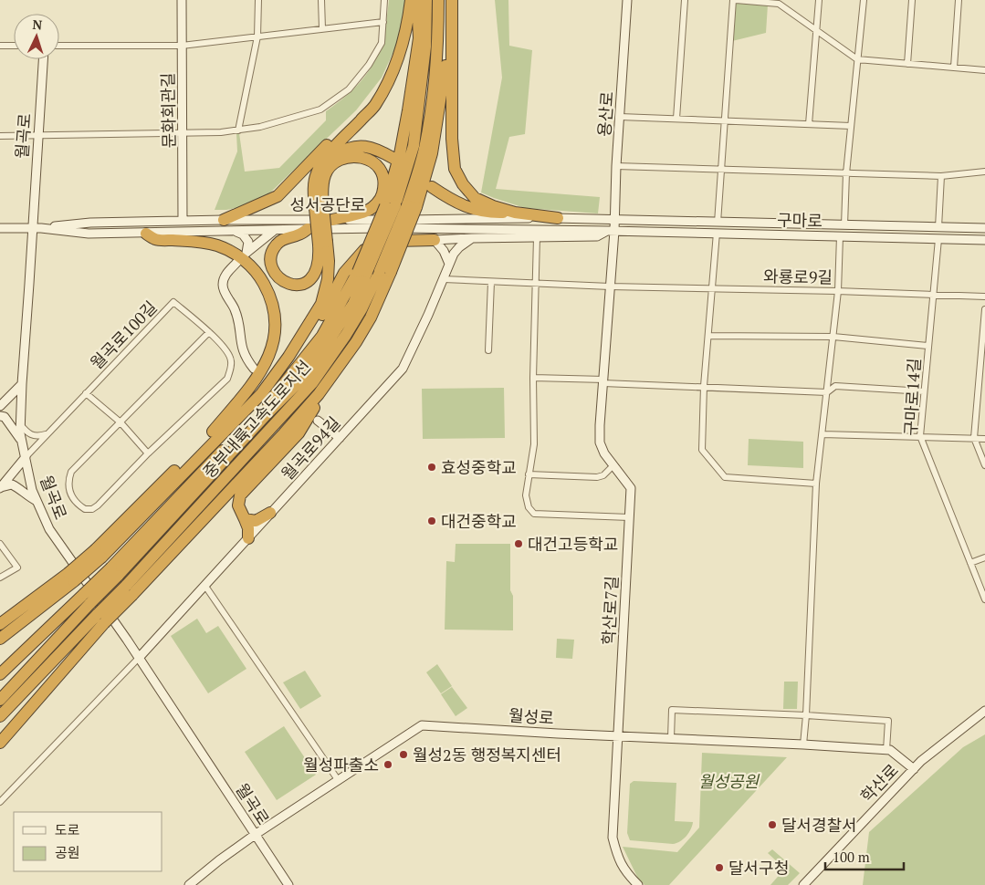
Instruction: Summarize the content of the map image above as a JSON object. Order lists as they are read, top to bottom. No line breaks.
{"streets":{"highway":["중부내륙고속도로지선"],"main road":["문화회관길","용산로","월곡로","성서공단로","구마로","월곡로94길","학산로7길","월성로","학산로"],"street":["와룡로9길","월곡로100길","구마로14길"]},"crossings":[["문화회관길","성서공단로"],["용산로","성서공단로"],["용산로","구마로"],["용산로","학산로7길"],["월곡로","성서공단로"],["월곡로","월곡로100길"],["월곡로","월곡로94길"],["월곡로","월성로"],["성서공단로","구마로"],["성서공단로","학산로7길"],["구마로","구마로14길"],["구마로","학산로7길"],["와룡로9길","구마로14길"],["와룡로9길","월곡로94길"],["와룡로9길","학산로7길"],["학산로7길","월성로"]],"parks":["월성공원"],"places":["효성중학교","대건중학교","대건고등학교","월성2동 행정복지센터","월성파출소","달서경찰서","달서구청"],"legend":["도로","공원"],"scale_bar":"100 m","north":"top"}
